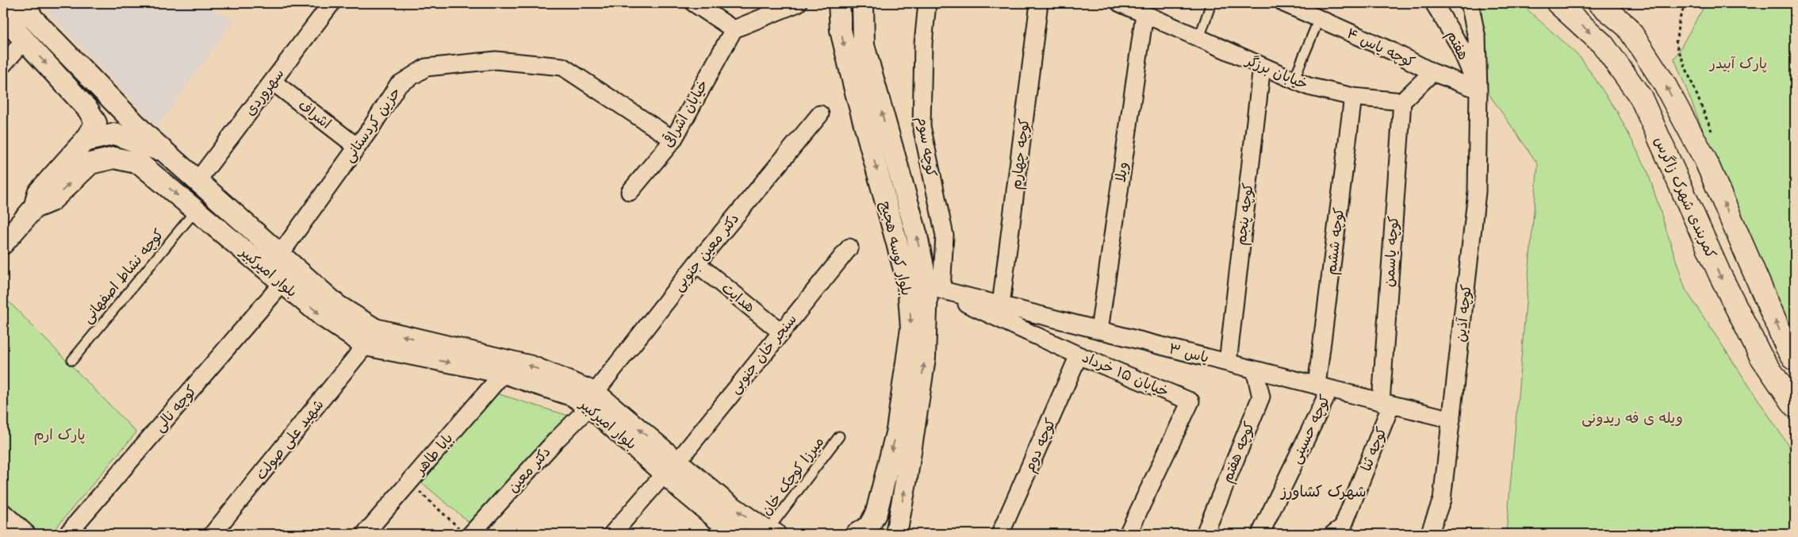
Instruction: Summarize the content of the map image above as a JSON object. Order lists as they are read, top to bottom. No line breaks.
{"streets":{"main road":["کمربندی شهرک زاگرس"],"street":["هفتم","کوچه یاس ۴","خیابان برزگر","سهروردی","خیابان اشراقی","اشراف","حزین کردستانی","کوچه سوم","کوچه چهارم","ویلا","کوچه پنجم","کوچه ششم","بلوار کوسه هجیج","کوچه یاسمن","دکتر معین جنوبی","بلوار امیرکبیر","هدایت","کوچه آذین","یاس ۳","سنجر خان جنوبی","خیابان ۱۵ خرداد","کوچه نالی","کوچه حسینی","شهید علی صولت","کوچه دوم","کوچه ثنا","کوچه هفتم","بابا طاهر","دکتر معین"],"lane":["کوچه نشاط اصفهانی","میرزا کوچک خان"]},"crossings":[["هفتم","کوچه یاس ۴"],["هفتم","کوچه آذین"],["کوچه یاس ۴","کوچه آذین"],["خیابان برزگر","ویلا"],["خیابان برزگر","کوچه پنجم"],["خیابان برزگر","کوچه ششم"],["خیابان برزگر","کوچه یاسمن"],["سهروردی","اشراف"],["سهروردی","بلوار امیرکبیر"],["خیابان اشراقی","حزین کردستانی"],["اشراف","حزین کردستانی"],["حزین کردستانی","بلوار امیرکبیر"],["کوچه سوم","بلوار کوسه هجیج"],["کوچه سوم","یاس ۳"],["کوچه سوم","خیابان ۱۵ خرداد"],["کوچه چهارم","یاس ۳"],["ویلا","یاس ۳"],["کوچه پنجم","یاس ۳"],["کوچه ششم","یاس ۳"],["کوچه ششم","کوچه حسینی"],["بلوار کوسه هجیج","یاس ۳"],["بلوار کوسه هجیج","خیابان ۱۵ خرداد"],["کوچه یاسمن","یاس ۳"],["کوچه یاسمن","کوچه ثنا"],["دکتر معین جنوبی","بلوار امیرکبیر"],["دکتر معین جنوبی","هدایت"],["دکتر معین جنوبی","دکتر معین"],["بلوار امیرکبیر","کوچه نشاط اصفهانی"],["بلوار امیرکبیر","سنجر خان جنوبی"],["بلوار امیرکبیر","کوچه نالی"],["بلوار امیرکبیر","شهید علی صولت"],["بلوار امیرکبیر","بابا طاهر"],["بلوار امیرکبیر","دکتر معین"],["بلوار امیرکبیر","میرزا کوچک خان"],["هدایت","سنجر خان جنوبی"],["کوچه آذین","یاس ۳"],["یاس ۳","خیابان ۱۵ خرداد"],["یاس ۳","کوچه حسینی"],["یاس ۳","کوچه ثنا"],["یاس ۳","کوچه هفتم"],["خیابان ۱۵ خرداد","کوچه دوم"]],"districts":["شهرک کشاورز"],"parks":["پارک آبیدر","ویله ی فه ریدونی","پارک ارم"]}
